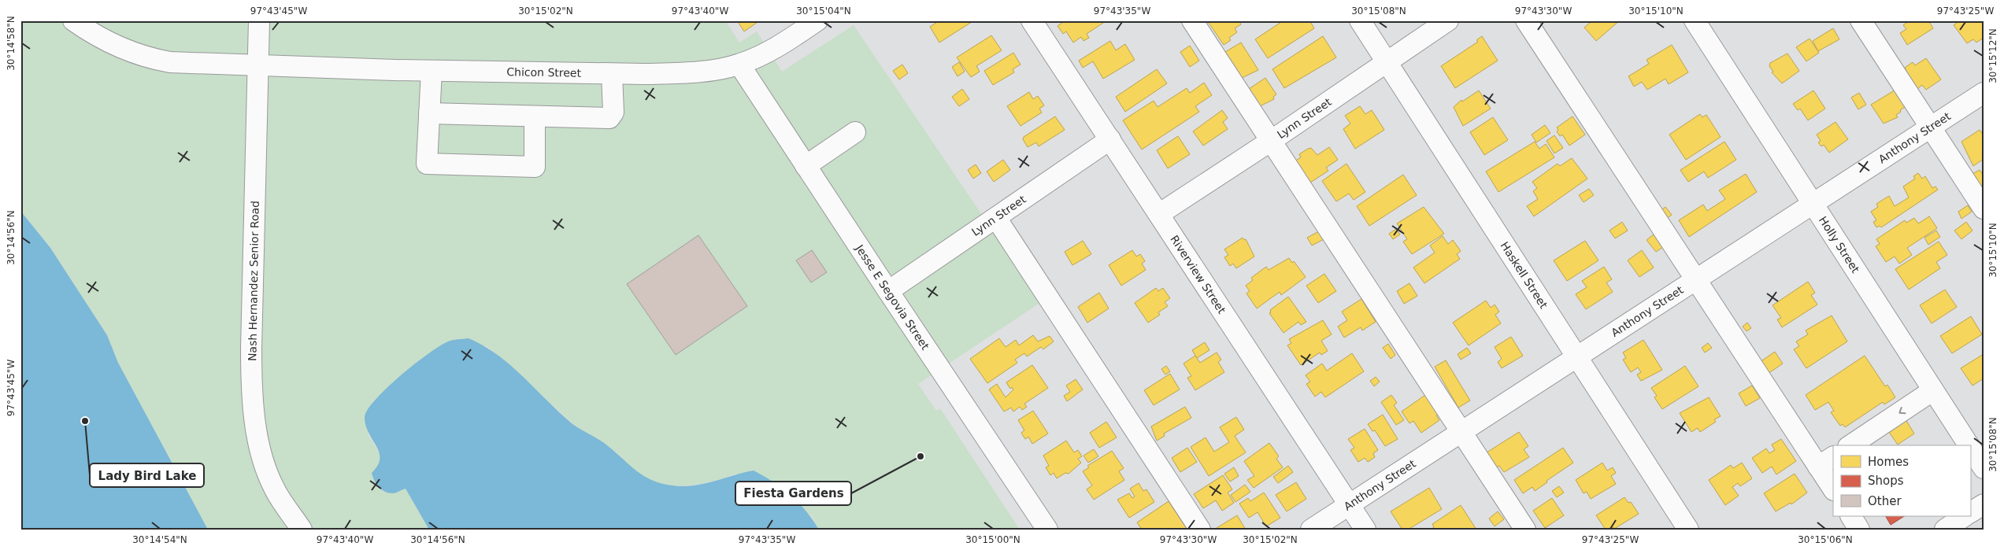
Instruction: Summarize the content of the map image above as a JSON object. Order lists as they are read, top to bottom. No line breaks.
{"streets":{"street":["Chicon Street","Lynn Street","Anthony Street","Holly Street","Riverview Street","Haskell Street","Nash Hernandez Senior Road","Jesse E Segovia Street"]},"crossings":[["Chicon Street","Nash Hernandez Senior Road"],["Chicon Street","Jesse E Segovia Street"],["Lynn Street","Riverview Street"],["Lynn Street","Haskell Street"],["Lynn Street","Jesse E Segovia Street"],["Anthony Street","Holly Street"],["Anthony Street","Riverview Street"],["Anthony Street","Haskell Street"]],"places":["Lady Bird Lake","Fiesta Gardens"],"legend":["Homes","Shops","Other"],"coordinates":["97°43'45\"W","30°15'02\"N","97°43'40\"W","30°15'04\"N","97°43'35\"W","30°15'08\"N","97°43'30\"W","30°15'10\"N","97°43'25\"W","30°14'58\"N","30°15'12\"N","30°14'56\"N","30°14'54\"N","30°15'00\"N","30°15'06\"N"]}
